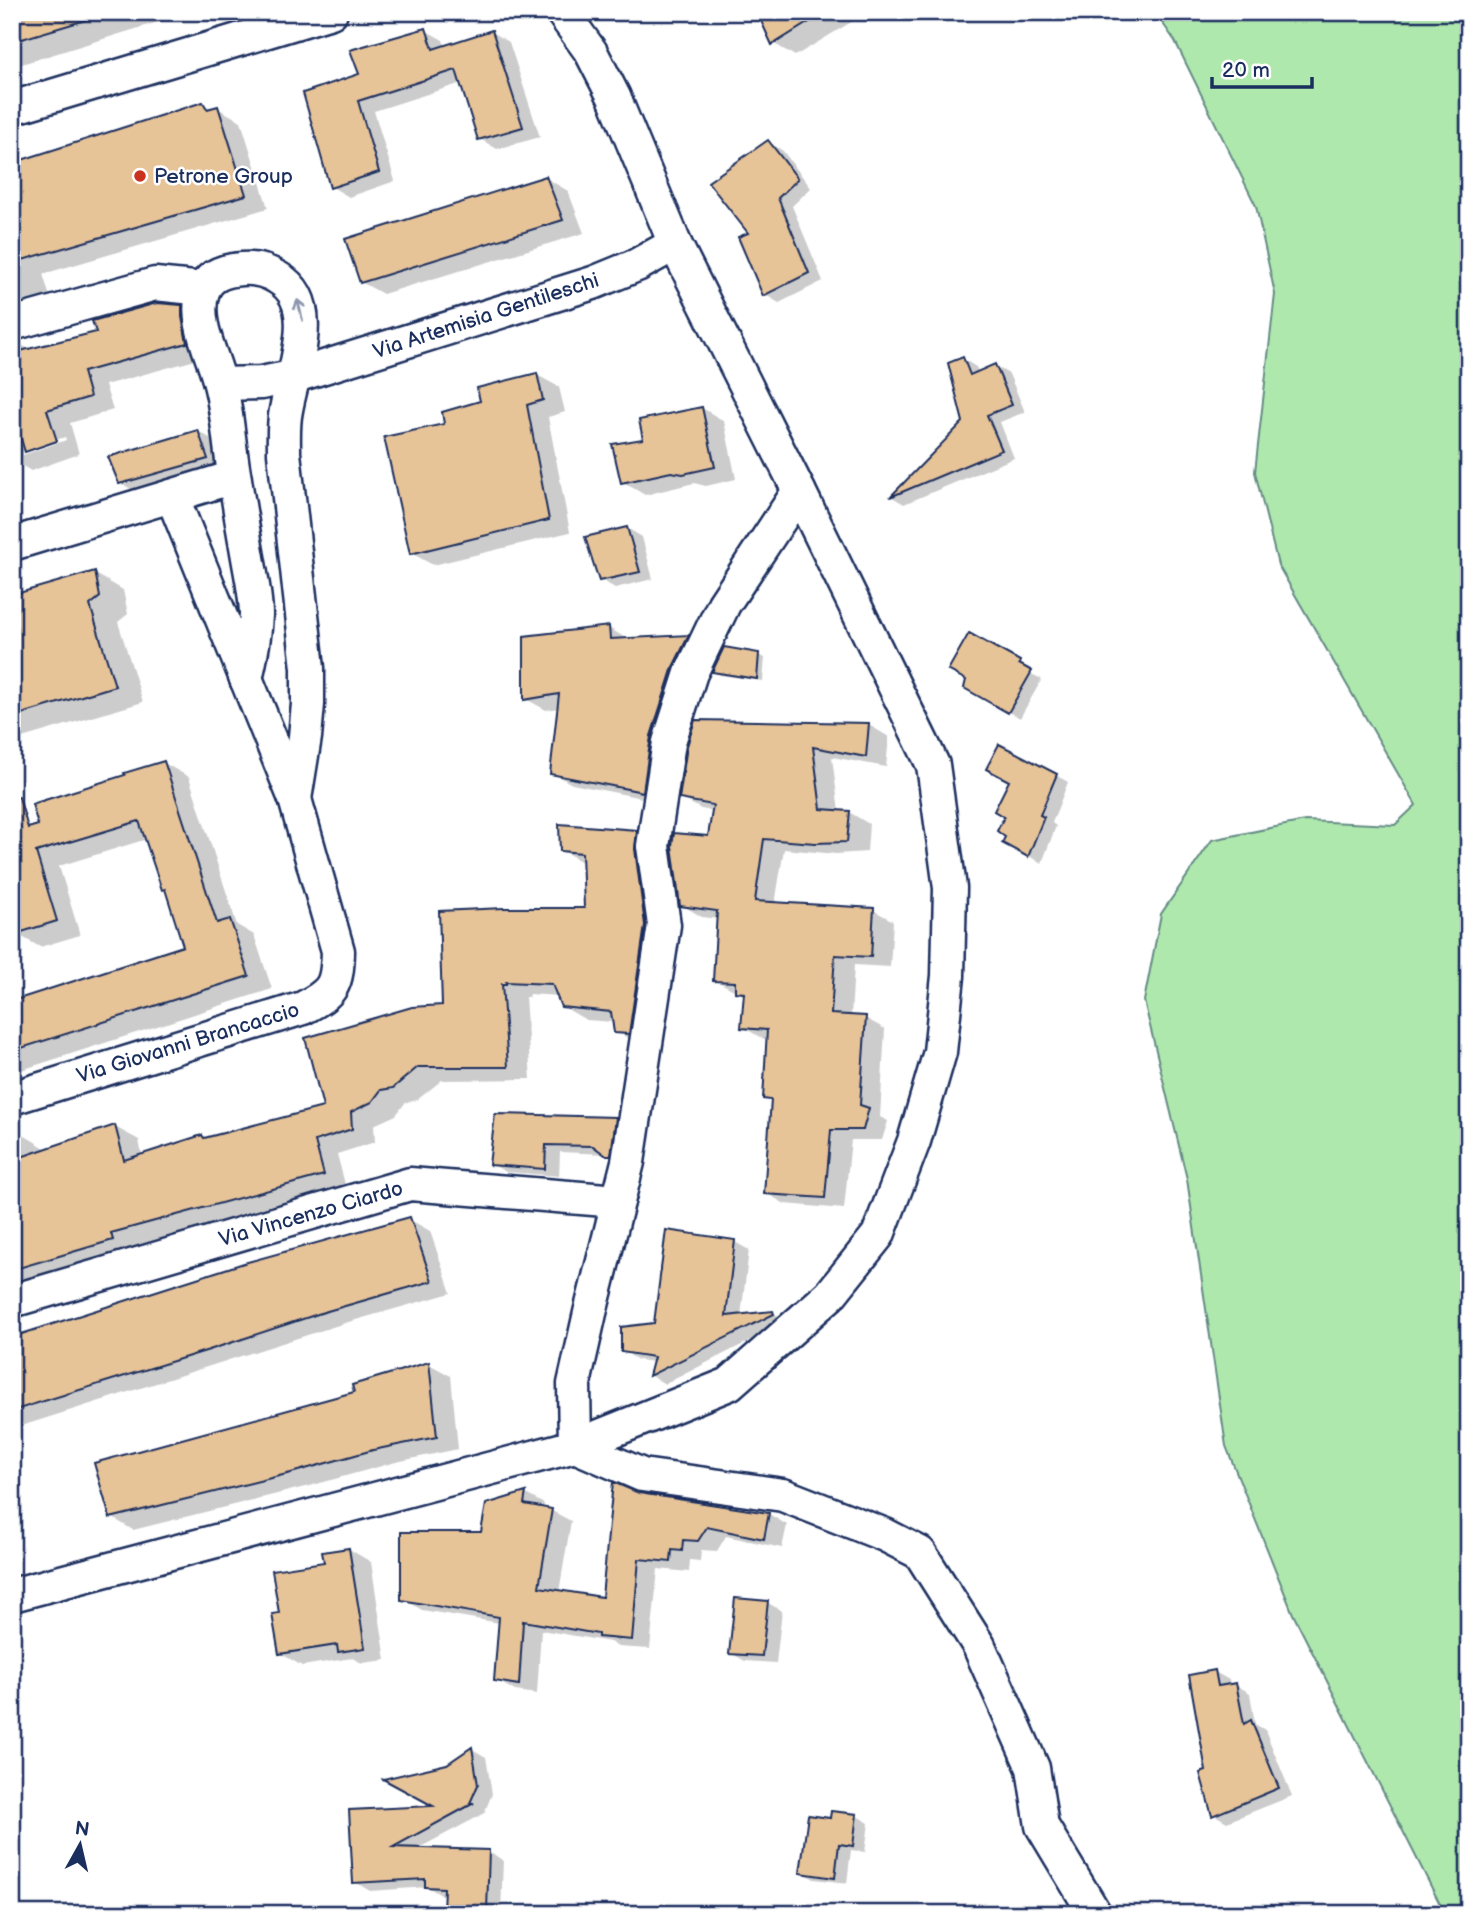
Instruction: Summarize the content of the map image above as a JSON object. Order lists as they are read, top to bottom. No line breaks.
{"streets":{"street":["Via Artemisia Gentileschi","Via Giovanni Brancaccio","Via Vincenzo Ciardo"]},"crossings":[["Via Artemisia Gentileschi","Via Giovanni Brancaccio"]],"places":["Petrone Group"],"scale_bar":"20 m","north":"top"}
